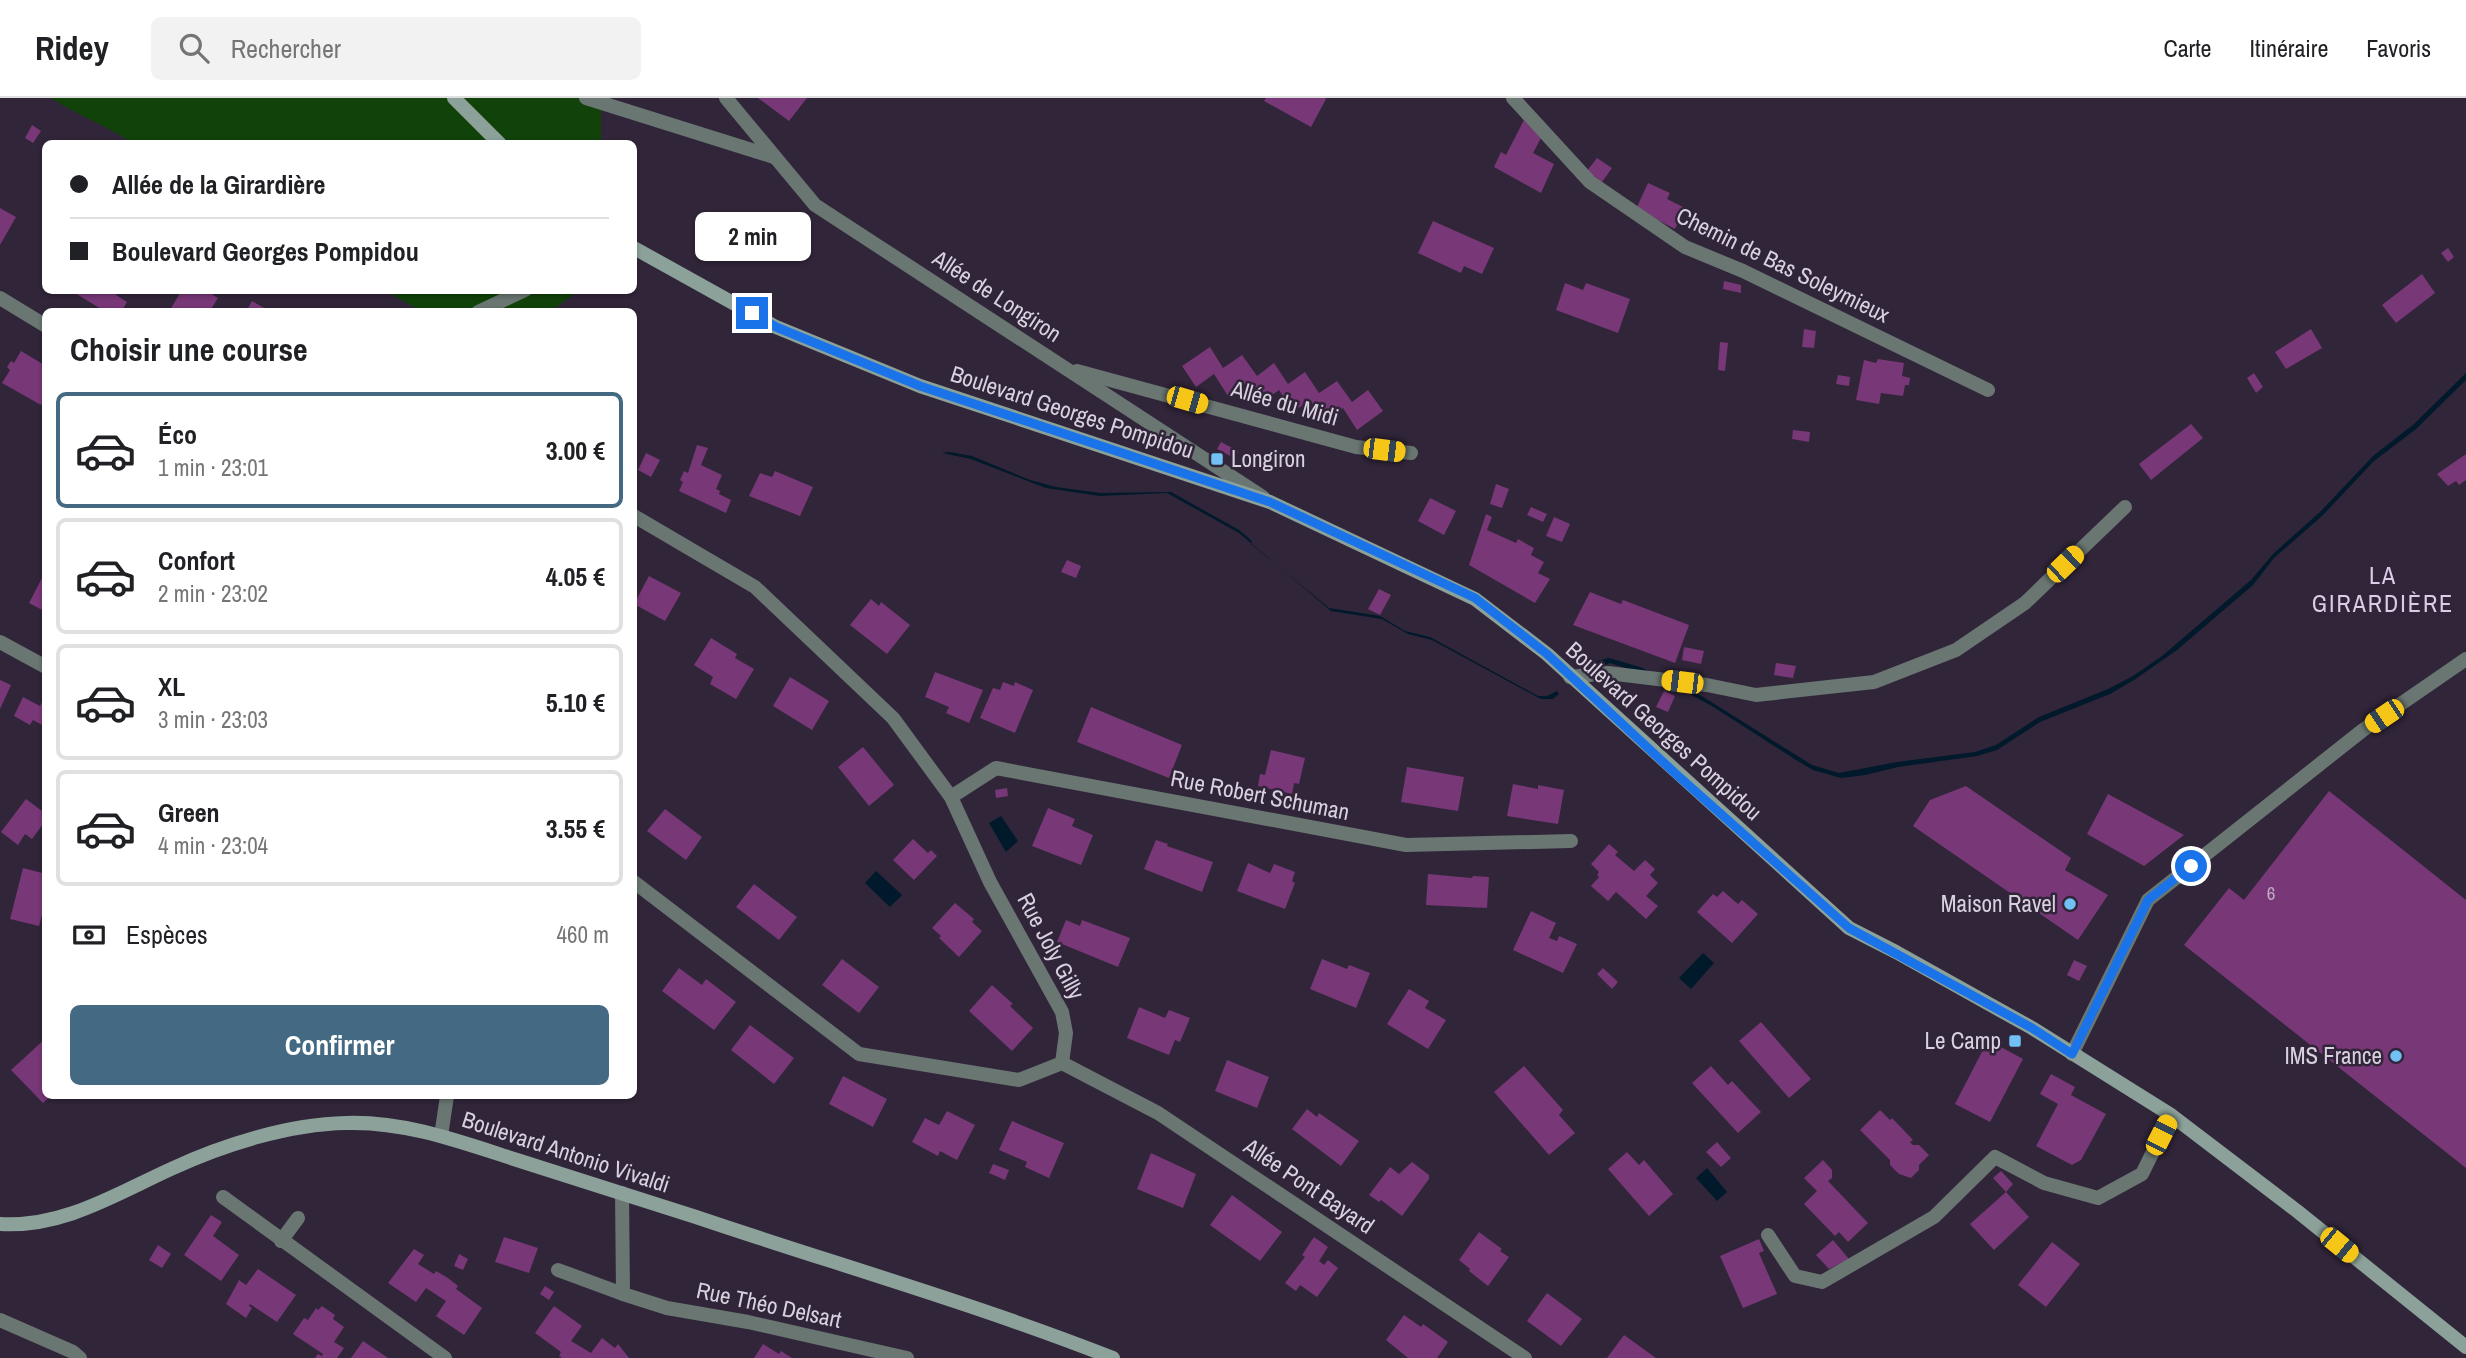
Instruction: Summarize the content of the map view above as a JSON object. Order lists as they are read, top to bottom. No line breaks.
{"streets":{"main road":["Boulevard Georges Pompidou","Boulevard Antonio Vivaldi"],"street":["Chemin de Bas Soleymieux","Allée de Longiron","Allée du Midi","Rue Robert Schuman","Rue Joly Gilly","Allée Pont Bayard","Rue Théo Delsart"]},"crossings":[["Allée de Longiron","Allée du Midi"],["Allée de Longiron","Boulevard Georges Pompidou"],["Rue Robert Schuman","Rue Joly Gilly"],["Rue Joly Gilly","Allée Pont Bayard"]],"districts":["LA GIRARDIÈRE"],"places":{"transit":["Longiron","Le Camp"],"other":["Maison Ravel","IMS France"]},"house_numbers":["6"],"page":{"header":"Ridey","search":"Rechercher","nav":["Carte","Itinéraire","Favoris"],"banner":["Allée de la Girardière","Boulevard Georges Pompidou"],"bubble":"2 min","heading":"Choisir une course","list":[{"name":"Éco","note":"1 min · 23:01","value":"3.00 €"},{"name":"Confort","note":"2 min · 23:02","value":"4.05 €"},{"name":"XL","note":"3 min · 23:03","value":"5.10 €"},{"name":"Green","note":"4 min · 23:04","value":"3.55 €"}],"pay":["Espèces","460 m"],"buttons":"Confirmer"}}
